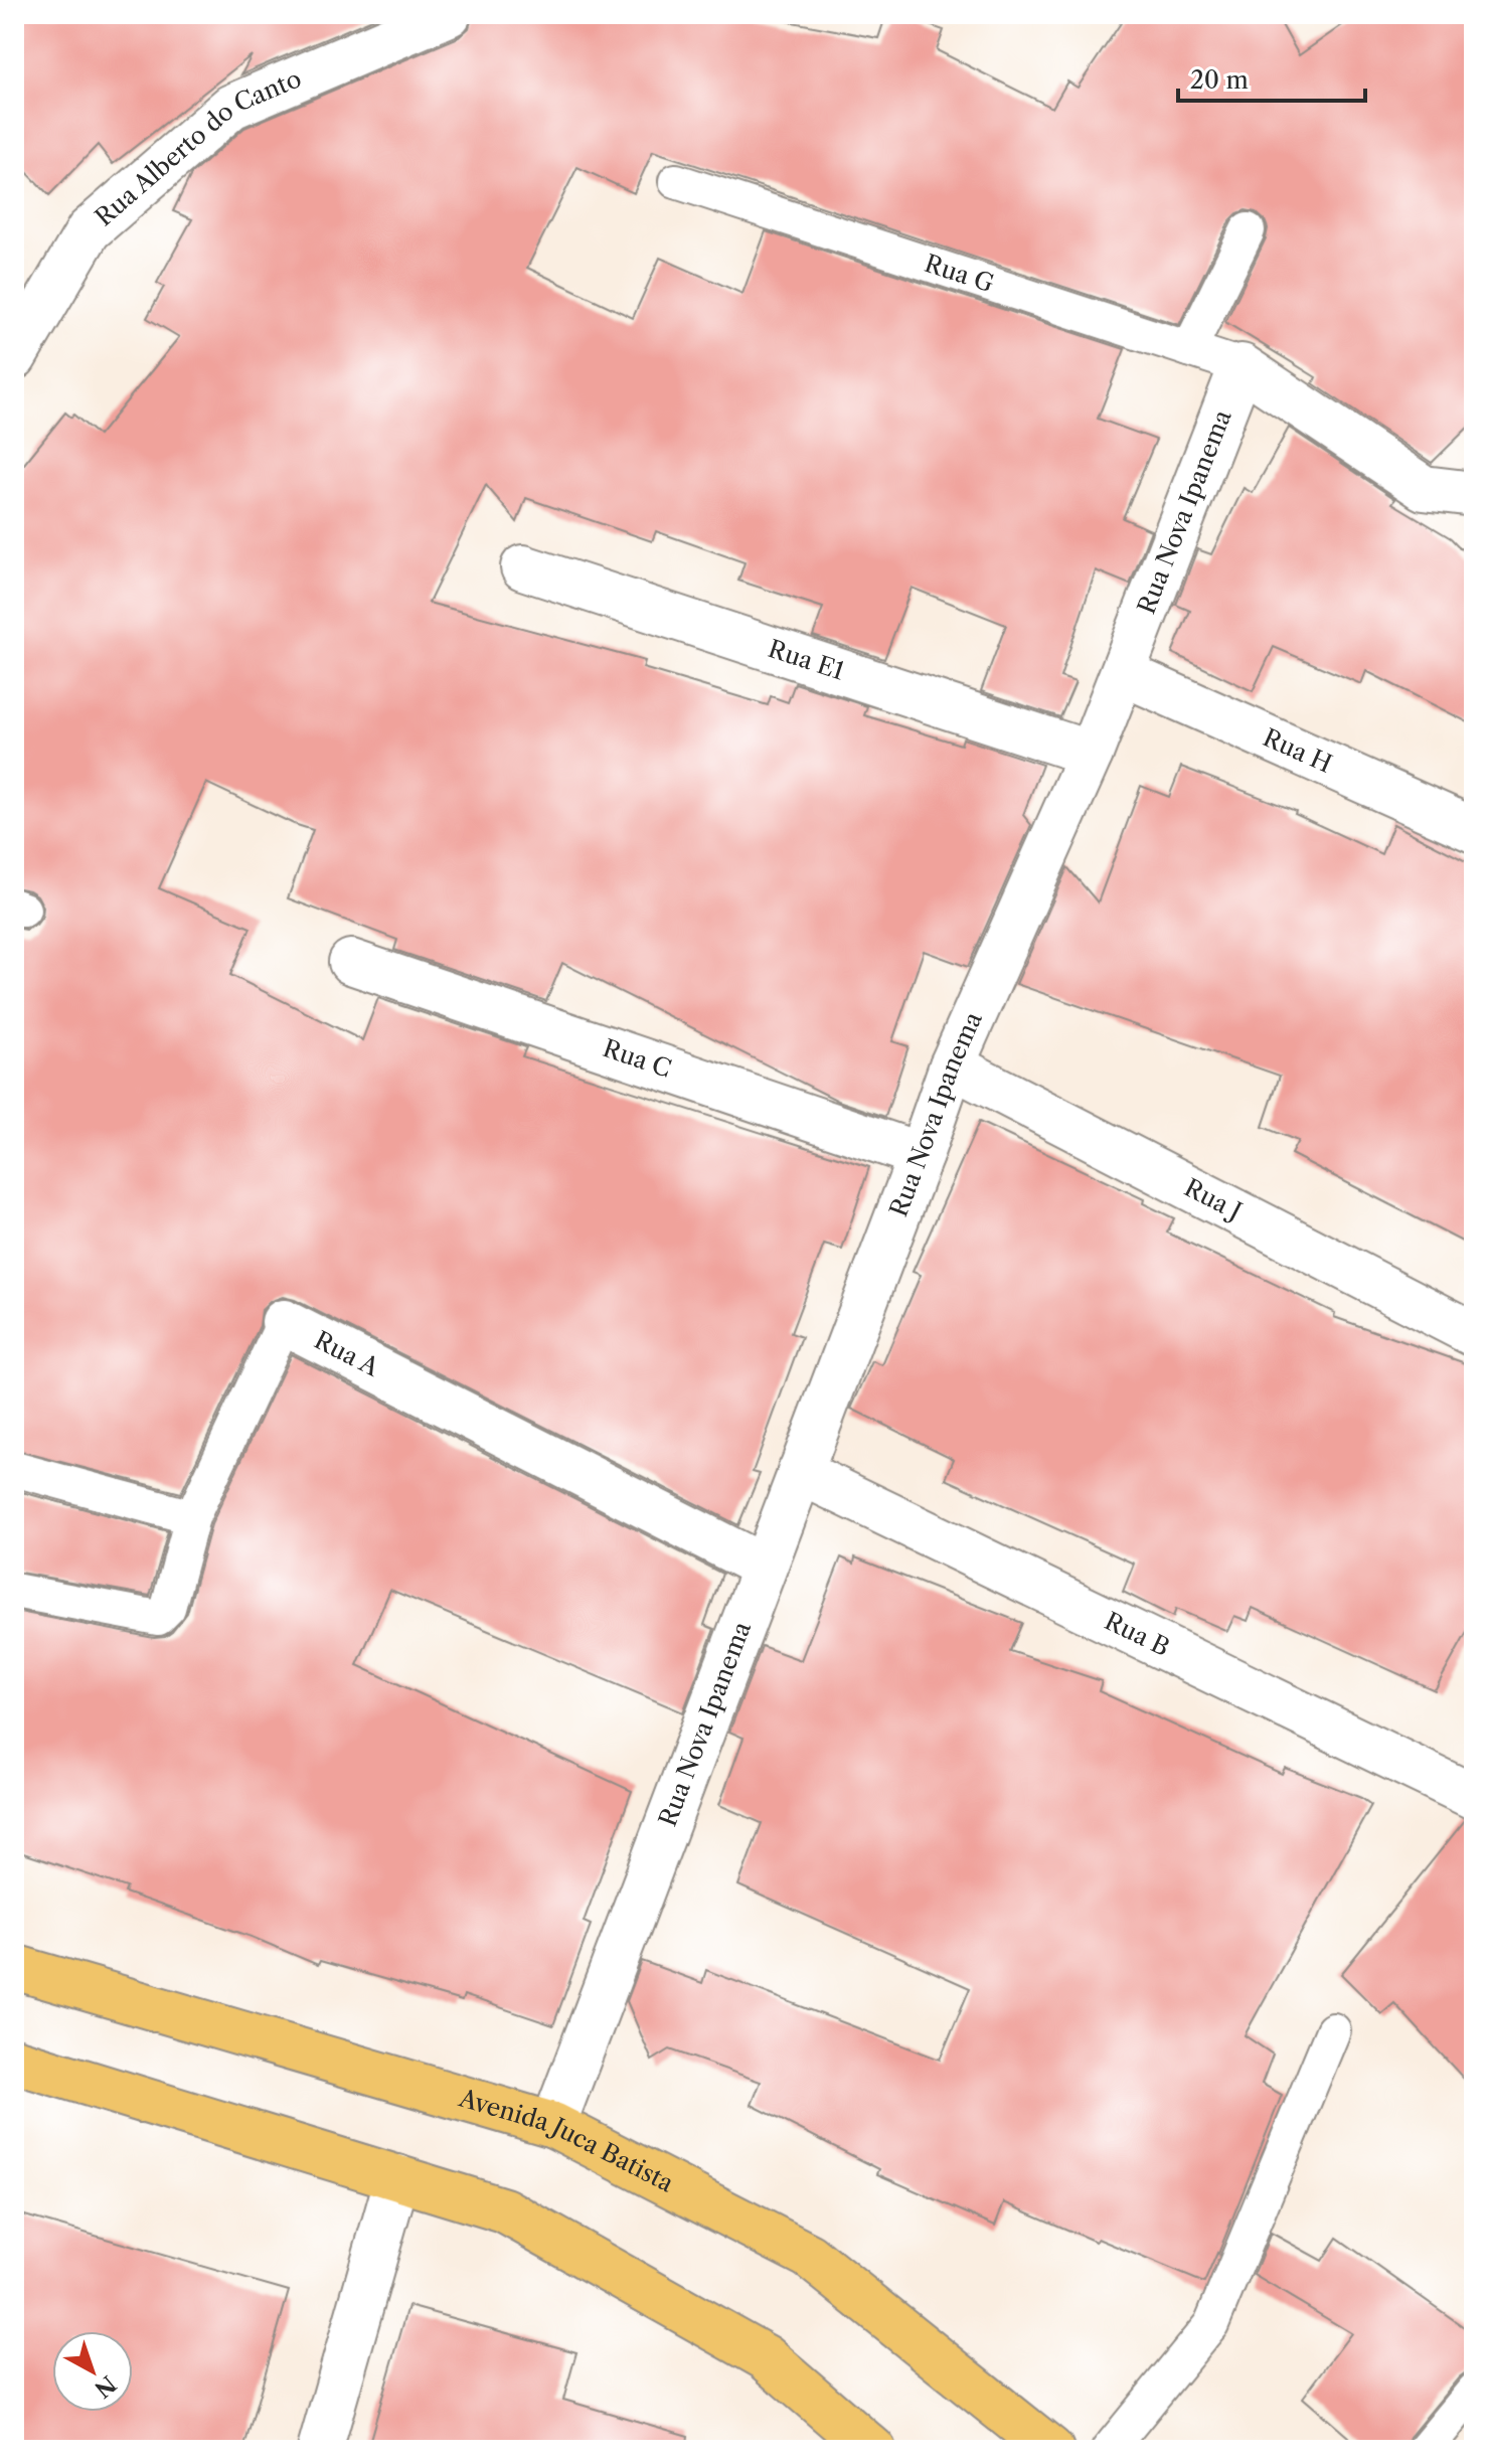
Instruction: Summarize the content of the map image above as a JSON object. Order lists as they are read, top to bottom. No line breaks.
{"streets":{"main road":["Avenida Juca Batista"],"street":["Rua Alberto do Canto","Rua Nova Ipanema","Rua E1","Rua H","Rua C","Rua J","Rua A","Rua B"],"lane":["Rua G"]},"crossings":[["Rua G","Rua Nova Ipanema"],["Rua Nova Ipanema","Rua E1"],["Rua Nova Ipanema","Rua H"],["Rua Nova Ipanema","Rua C"],["Rua Nova Ipanema","Rua J"],["Rua Nova Ipanema","Rua A"],["Rua Nova Ipanema","Rua B"],["Rua Nova Ipanema","Avenida Juca Batista"]],"scale_bar":"20 m","north":"bottom right"}
